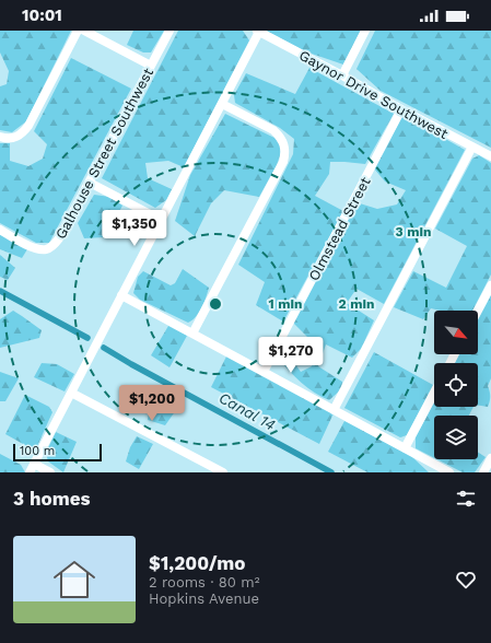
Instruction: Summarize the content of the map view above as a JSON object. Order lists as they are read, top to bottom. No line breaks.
{"streets":{"street":["Gaynor Drive Southwest","Galhouse Street Southwest","Olmstead Street"]},"crossings":[["Gaynor Drive Southwest","Olmstead Street"]],"water":["Canal 14"],"scale_bar":"100 m","north":"bottom right","page":{"status":"10:01","price":["$1,350","$1,270","$1,200"],"scale":"100 m","heading":"3 homes","list":[{"name":"$1,200/mo","note":"2 rooms · 80 m² · Hopkins Avenue"}]},"rings":["3 min","1 min","2 min"]}
